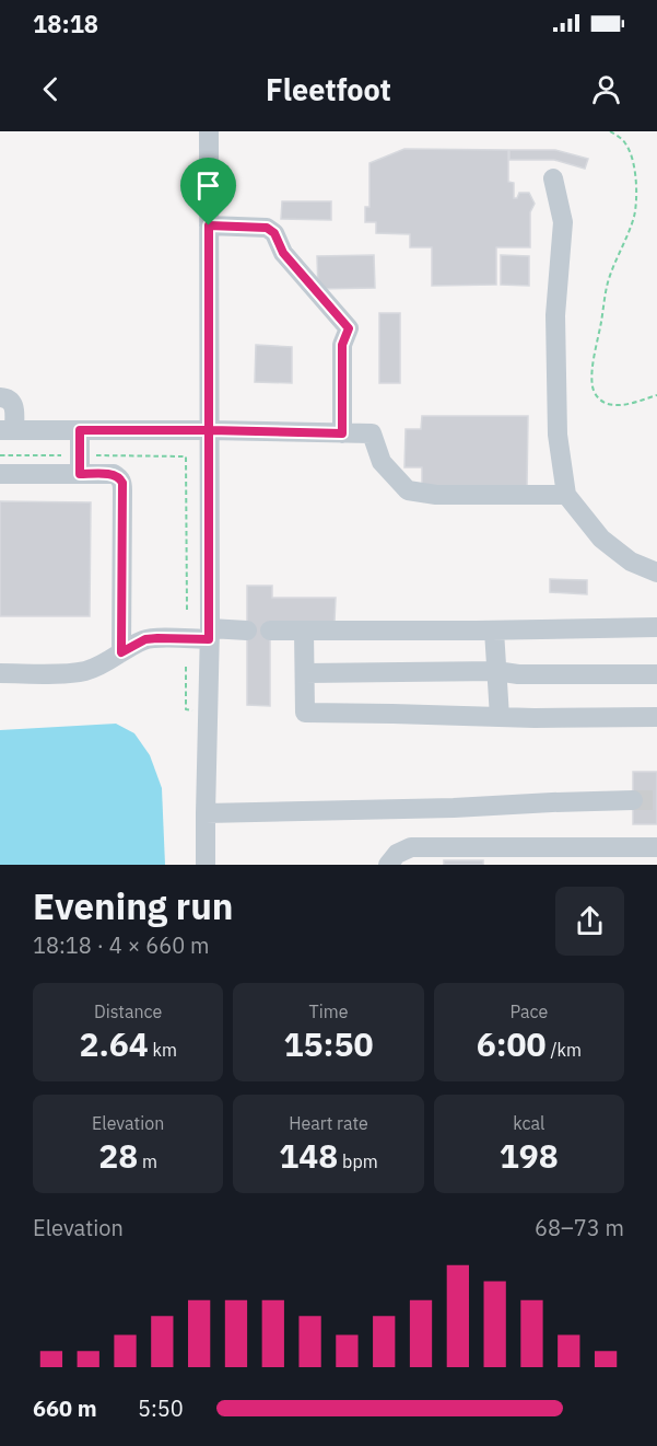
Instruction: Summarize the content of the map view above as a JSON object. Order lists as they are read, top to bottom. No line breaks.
{"page":{"status":"18:18","header":"Fleetfoot","heading":["Evening run","18:18 · 4 × 660 m"],"stats":[["Distance","2.64 km"],["Time","15:50"],["Pace","6:00 /km"],["Elevation","28 m"],["Heart rate","148 bpm"],["kcal","198"]],"chart":["Elevation","68–73 m"],"list":[{"name":"660 m","note":"5:50"}]}}
